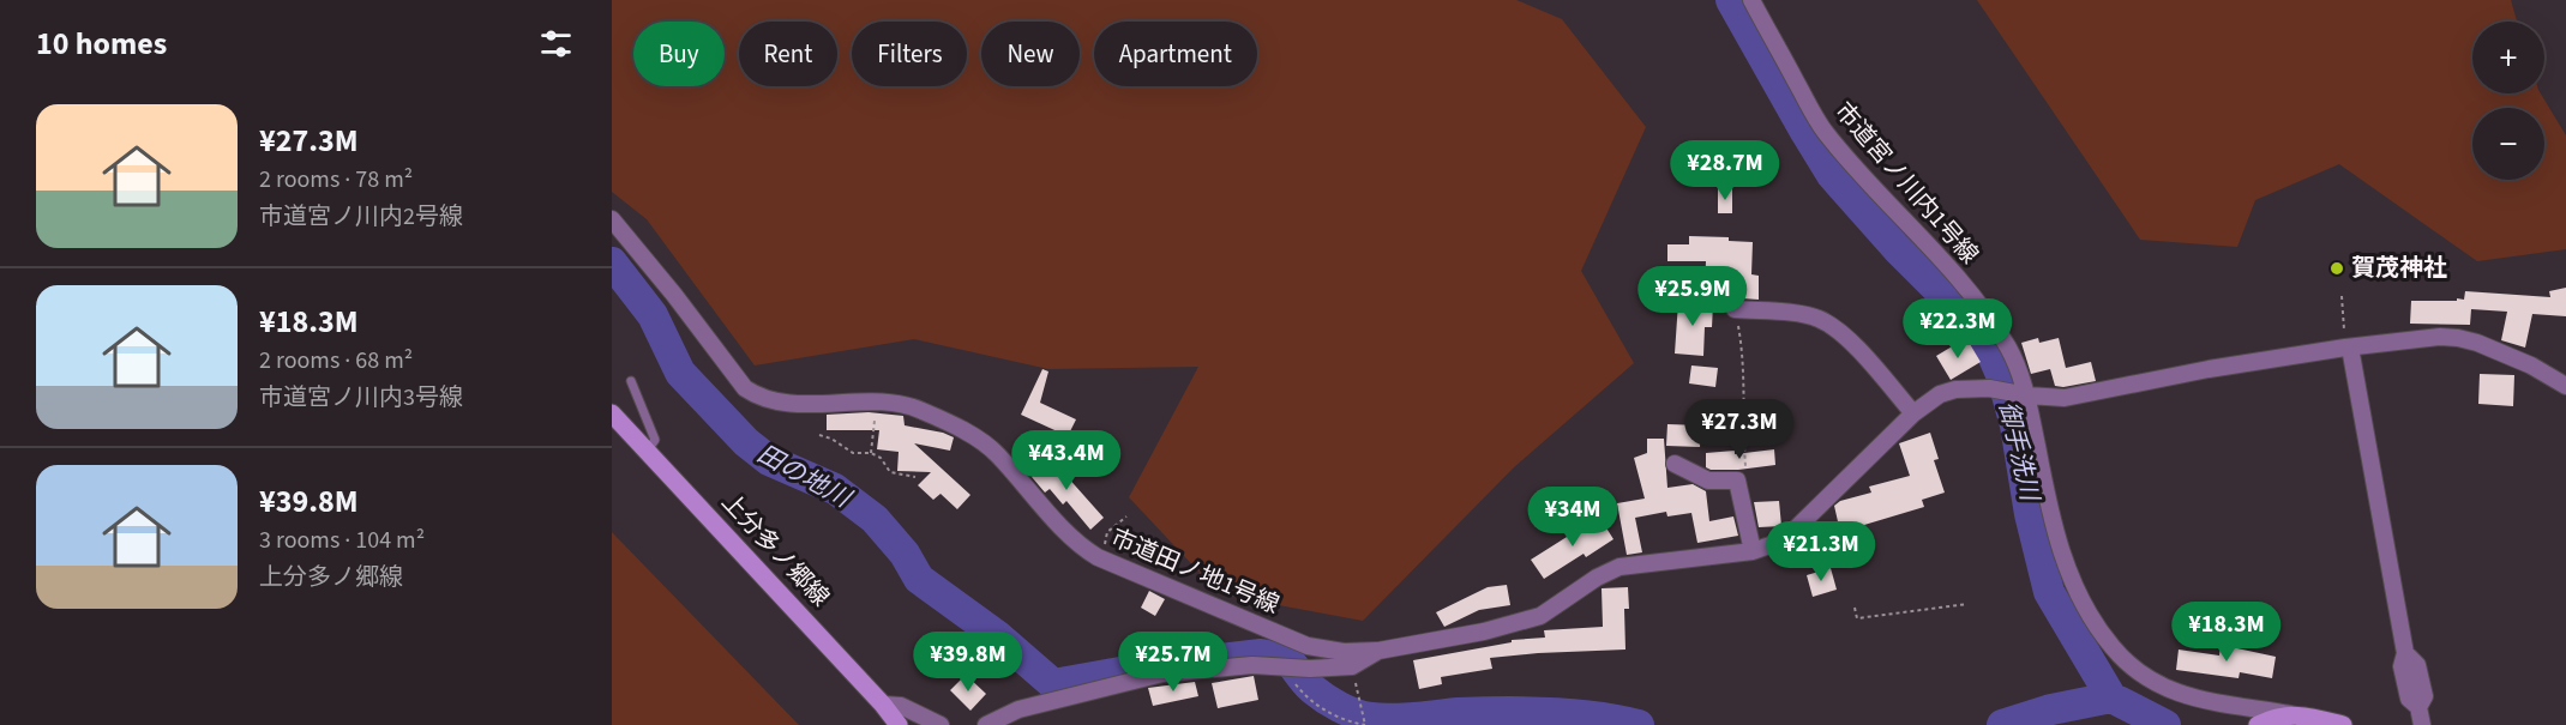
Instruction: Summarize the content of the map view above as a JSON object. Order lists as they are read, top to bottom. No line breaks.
{"streets":{"main road":["上分多ノ郷線"],"street":["市道宮ノ川内1号線","市道田ノ地1号線"]},"water":["御手洗川","田の地川"],"places":["賀茂神社"],"page":{"heading":"10 homes","map_buttons":["+","−"],"chip":["Buy","Rent","Filters","New","Apartment"],"list":[{"name":"¥27.3M","note":"2 rooms · 78 m² · 市道宮ノ川内2号線"},{"name":"¥18.3M","note":"2 rooms · 68 m² · 市道宮ノ川内3号線"},{"name":"¥39.8M","note":"3 rooms · 104 m² · 上分多ノ郷線"}],"price":["¥28.7M","¥25.9M","¥22.3M","¥27.3M","¥43.4M","¥34M","¥21.3M","¥18.3M","¥39.8M","¥25.7M"]}}
